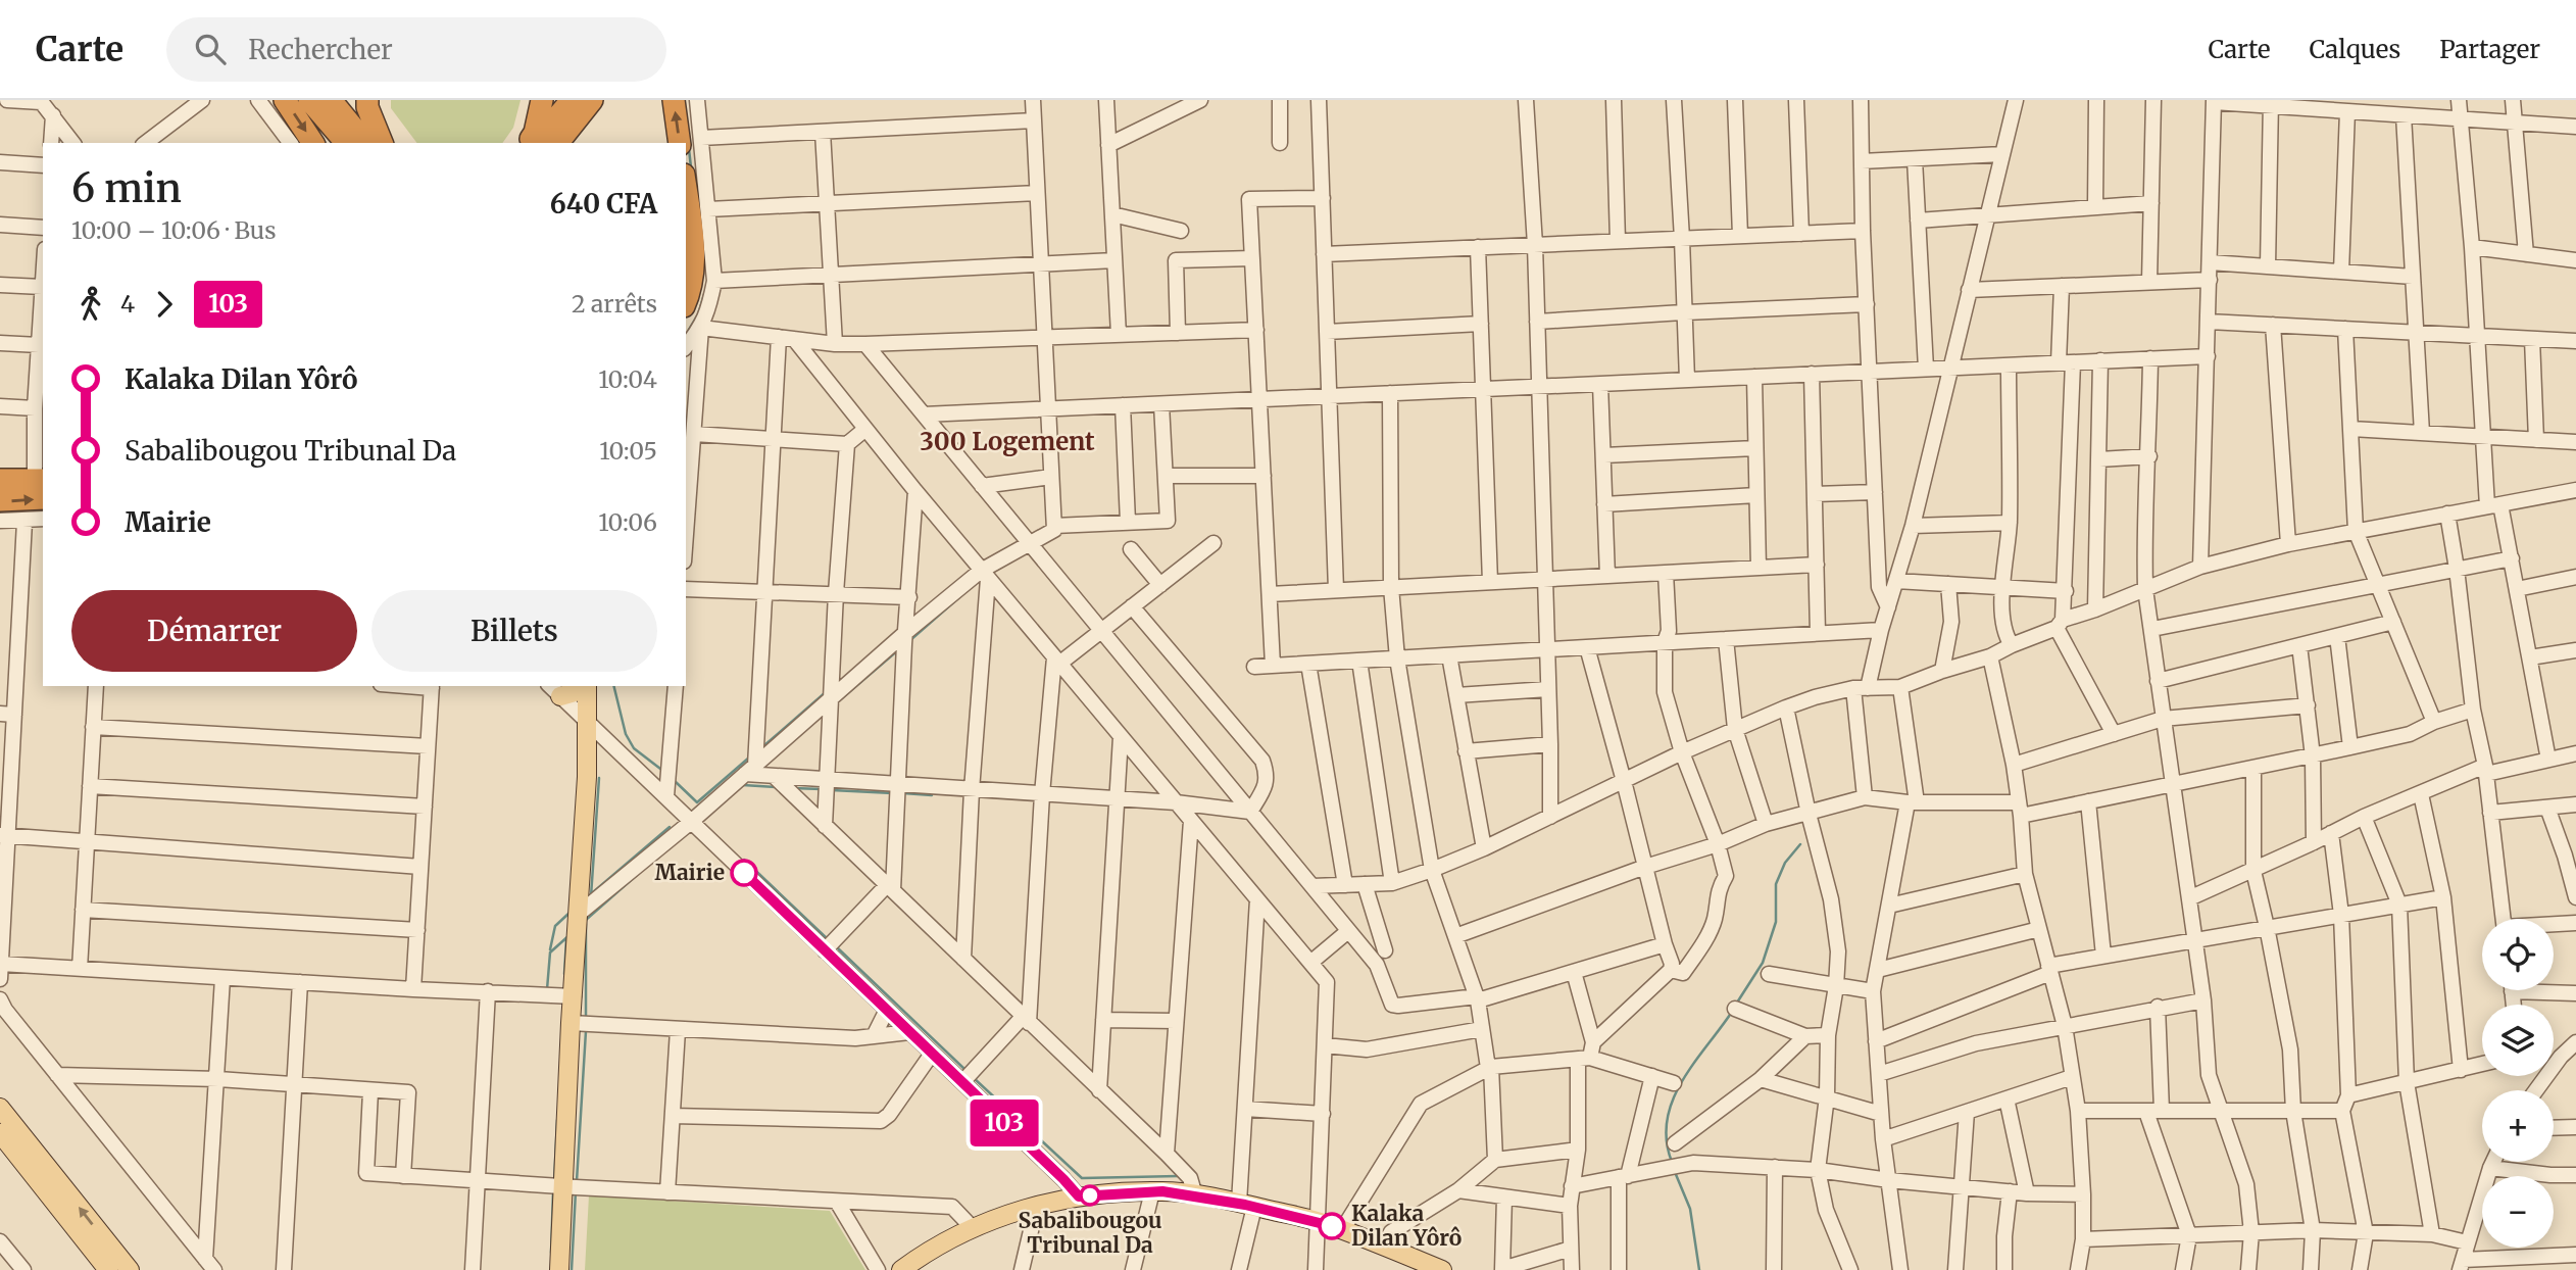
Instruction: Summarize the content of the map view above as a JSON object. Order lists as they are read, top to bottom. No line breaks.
{"districts":["300 Logement"],"places":["Mairie","Sabalibougou Tribunal Da","Kalaka Dilan Yôrô"],"lines":["bus line 103"],"page":{"header":"Carte","search":"Rechercher","nav":["Carte","Calques","Partager"],"on_map":"103","heading":["6 min","10:00 – 10:06 · Bus","640 CFA"],"legs":["4","103","2 arrêts"],"list":[{"name":"Kalaka Dilan Yôrô","value":"10:04"},{"name":"Sabalibougou Tribunal Da","value":"10:05"},{"name":"Mairie","value":"10:06"}],"buttons":["Démarrer","Billets"],"map_buttons":["+","−"]}}
